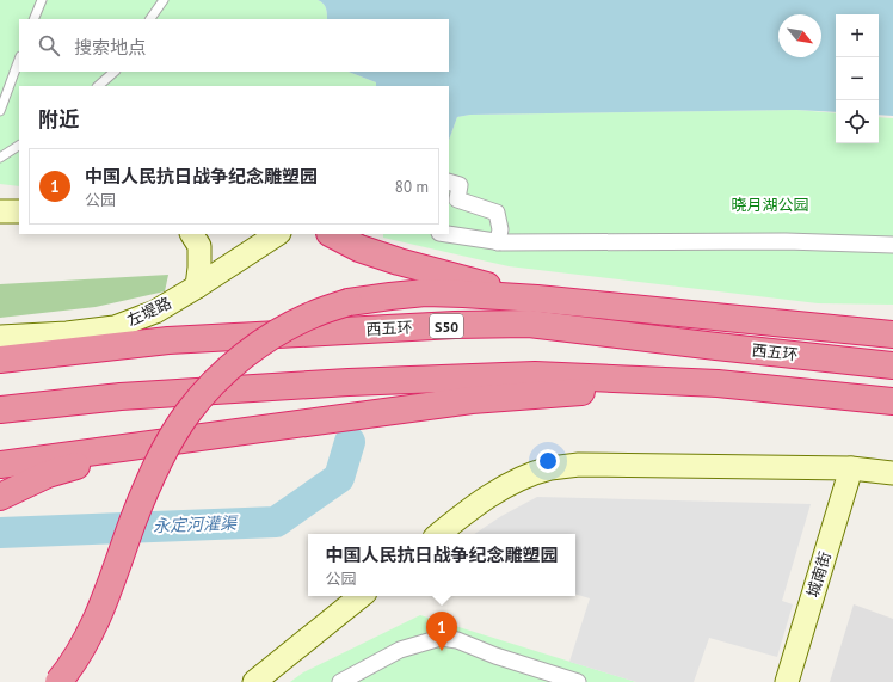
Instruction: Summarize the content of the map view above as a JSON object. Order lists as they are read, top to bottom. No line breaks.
{"streets":{"highway":["S50","西五环"],"street":["左堤路","城南街"]},"water":["永定河灌渠"],"parks":["晓月湖公园"],"north":"bottom right","page":{"map_buttons":["+","−"],"search":"搜索地点","heading":"附近","list":[{"mark":"1","name":"中国人民抗日战争纪念雕塑园","note":"公园","value":"80 m"}],"popup":["中国人民抗日战争纪念雕塑园","公园"],"pins":"1"}}
